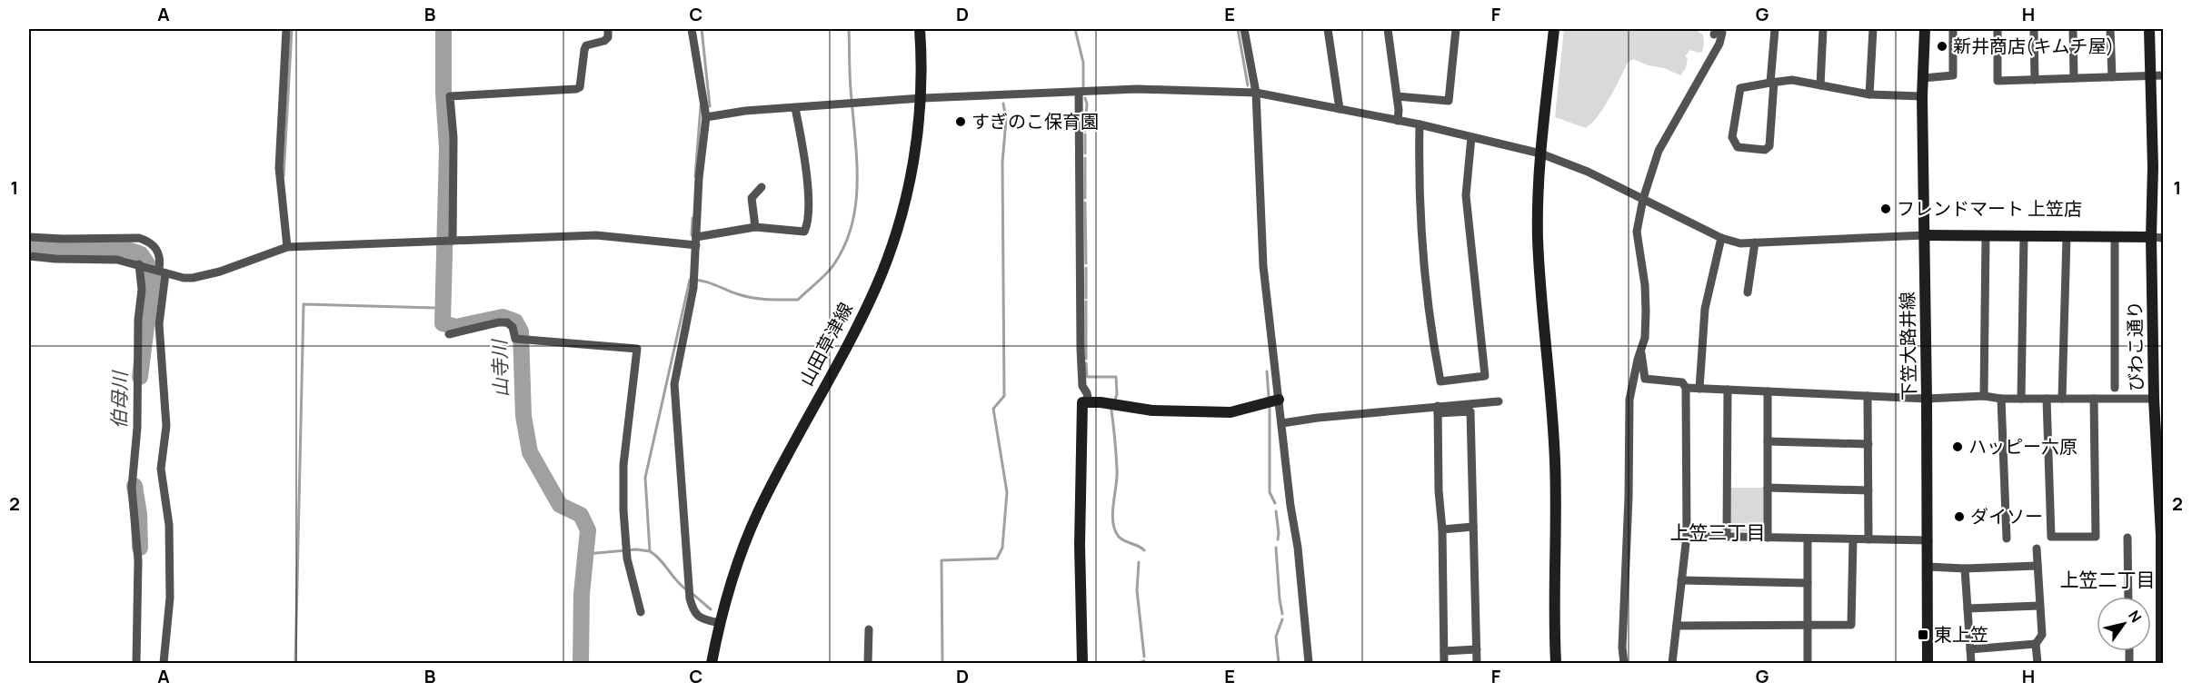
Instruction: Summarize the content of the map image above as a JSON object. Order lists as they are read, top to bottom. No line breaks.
{"streets":{"street":["山田草津線","下笠大路井線","びわこ通り"]},"districts":["上笠三丁目","上笠二丁目"],"water":["山寺川","伯母川"],"places":{"other":["新井商店(キムチ屋)","すぎのこ保育園","フレンドマート 上笠店","ハッピー六原","ダイソー"],"transit":["東上笠"]},"north":"top right","grid":{"columns":["A","B","C","D","E","F","G","H"],"rows":["1","2"]}}
